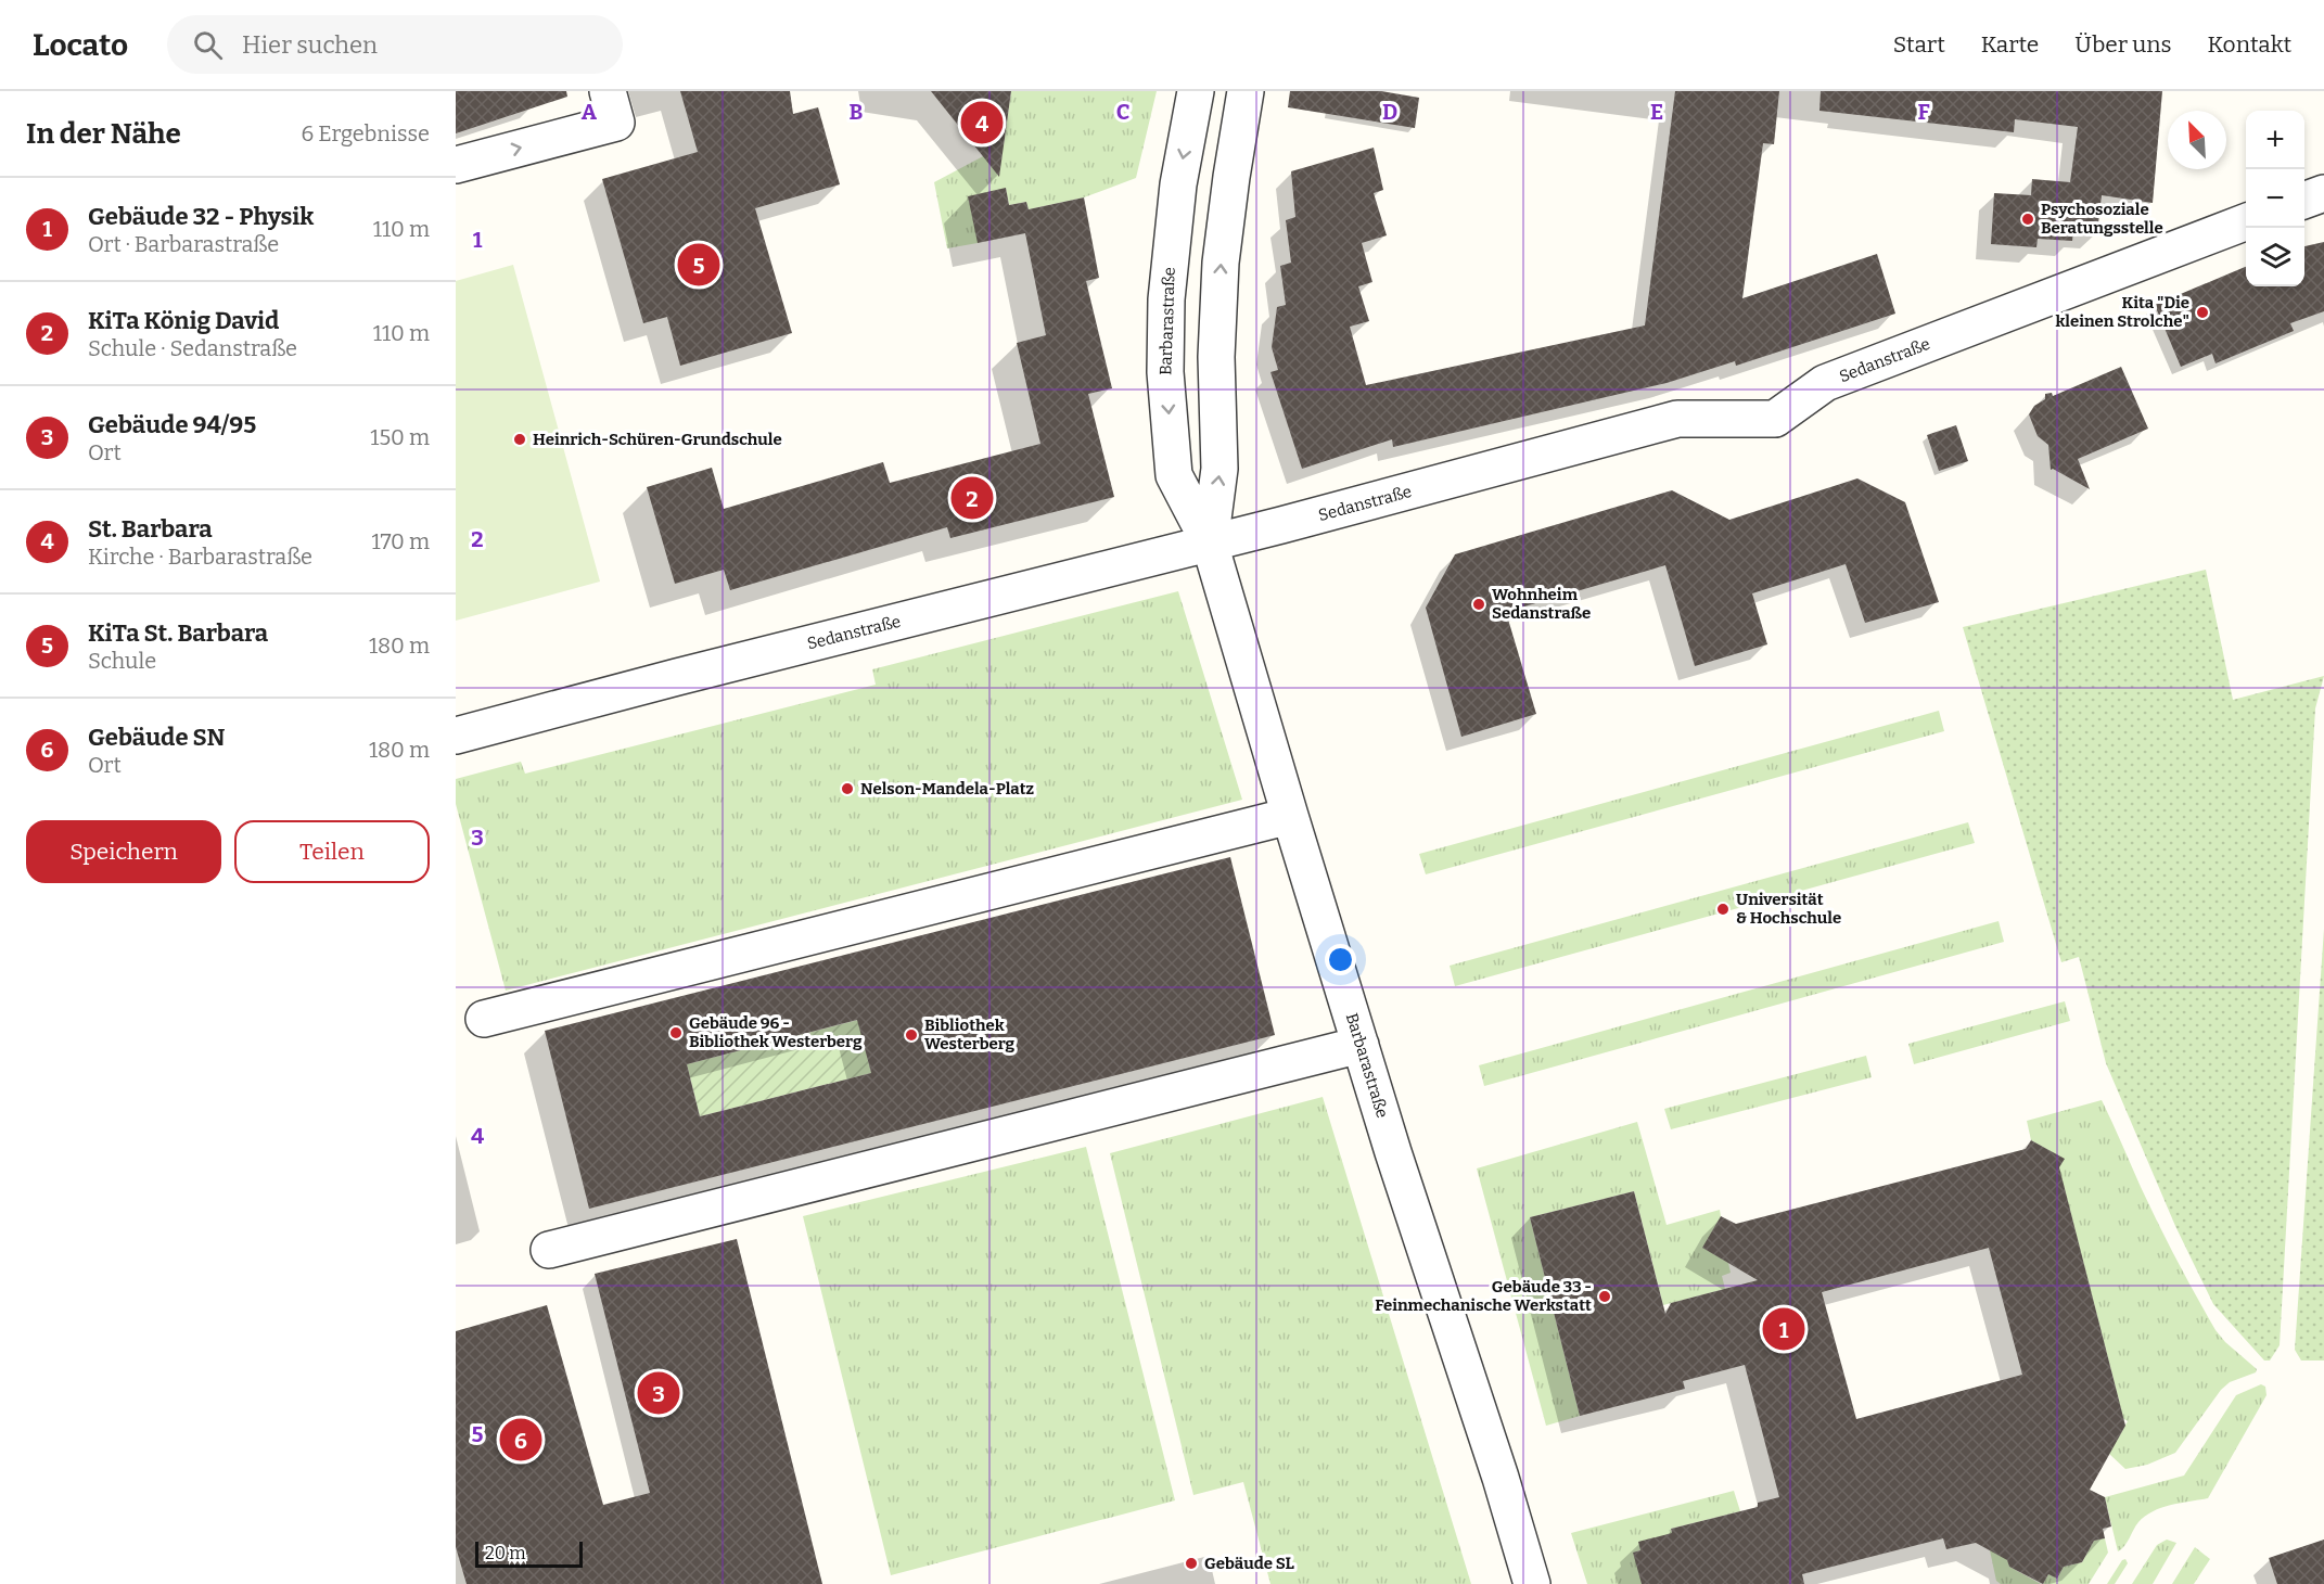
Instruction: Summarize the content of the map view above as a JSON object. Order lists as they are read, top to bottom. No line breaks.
{"streets":{"street":["Barbarastraße","Sedanstraße"]},"crossings":[["Barbarastraße","Sedanstraße"]],"places":["Psychosoziale Beratungsstelle","Kita \"Die kleinen Strolche\"","Heinrich-Schüren-Grundschule","Wohnheim Sedanstraße","Nelson-Mandela-Platz","Universität & Hochschule","Gebäude 96 - Bibliothek Westerberg","Bibliothek Westerberg","Gebäude 33 - Feinmechanische Werkstatt","Gebäude SL"],"scale_bar":"20 m","north":"top left","page":{"header":"Locato","search":"Hier suchen","nav":["Start","Karte","Über uns","Kontakt"],"heading":["In der Nähe","6 Ergebnisse"],"pins":["4","5","2","1","3","6"],"map_buttons":["+","−"],"list":[{"mark":"1","name":"Gebäude 32 - Physik","note":"Ort · Barbarastraße","value":"110 m"},{"mark":"2","name":"KiTa König David","note":"Schule · Sedanstraße","value":"110 m"},{"mark":"3","name":"Gebäude 94/95","note":"Ort","value":"150 m"},{"mark":"4","name":"St. Barbara","note":"Kirche · Barbarastraße","value":"170 m"},{"mark":"5","name":"KiTa St. Barbara","note":"Schule","value":"180 m"},{"mark":"6","name":"Gebäude SN","note":"Ort","value":"180 m"}],"buttons":["Speichern","Teilen"],"scale":"20 m"},"grid":{"columns":["A","B","C","D","E","F"],"rows":["1","2","3","4","5"]}}
